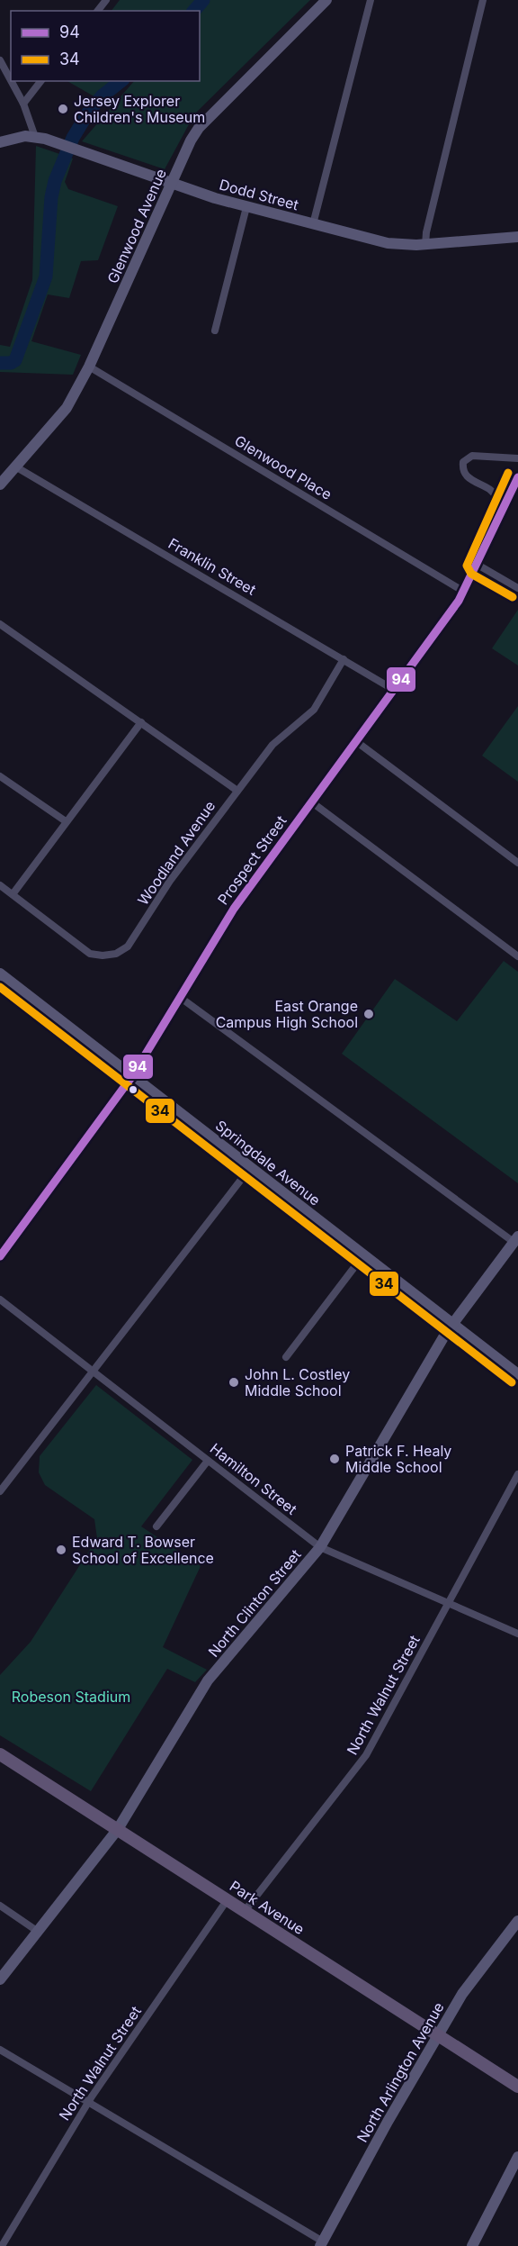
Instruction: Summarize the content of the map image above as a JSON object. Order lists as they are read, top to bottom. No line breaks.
{"streets":{"main road":["Park Avenue"],"street":["Dodd Street","Glenwood Avenue","Glenwood Place","Franklin Street","Woodland Avenue","Prospect Street","Springdale Avenue","Hamilton Street","North Clinton Street","North Walnut Street","North Arlington Avenue"]},"crossings":[["Dodd Street","Glenwood Avenue"],["Glenwood Avenue","Glenwood Place"],["Glenwood Avenue","Franklin Street"],["Glenwood Place","Prospect Street"],["Franklin Street","Woodland Avenue"],["Franklin Street","Prospect Street"],["Prospect Street","Springdale Avenue"],["Springdale Avenue","North Clinton Street"],["Hamilton Street","North Clinton Street"],["Hamilton Street","North Walnut Street"],["North Clinton Street","Park Avenue"],["North Walnut Street","Park Avenue"],["Park Avenue","North Arlington Avenue"]],"parks":["Robeson Stadium"],"places":["Jersey Explorer Children's Museum","East Orange Campus High School","John L. Costley Middle School","Patrick F. Healy Middle School","Edward T. Bowser School of Excellence"],"lines":["transit line 34","transit line 94"],"legend":["94","34"]}
